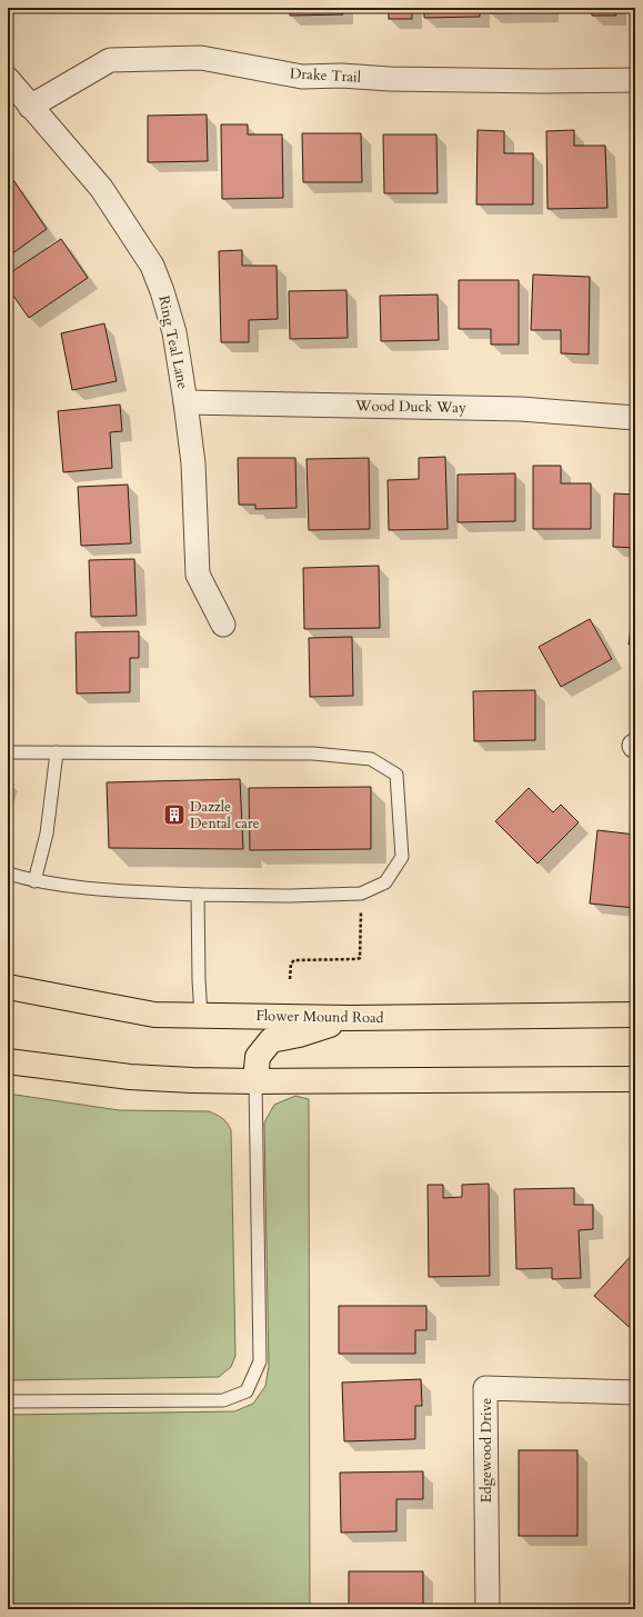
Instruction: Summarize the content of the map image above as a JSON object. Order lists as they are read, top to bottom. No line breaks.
{"streets":{"main road":["Flower Mound Road"],"street":["Drake Trail","Ring Teal Lane","Wood Duck Way","Edgewood Drive"]},"crossings":[["Drake Trail","Ring Teal Lane"],["Ring Teal Lane","Wood Duck Way"]],"places":{"building":["Dazzle Dental care"]}}
